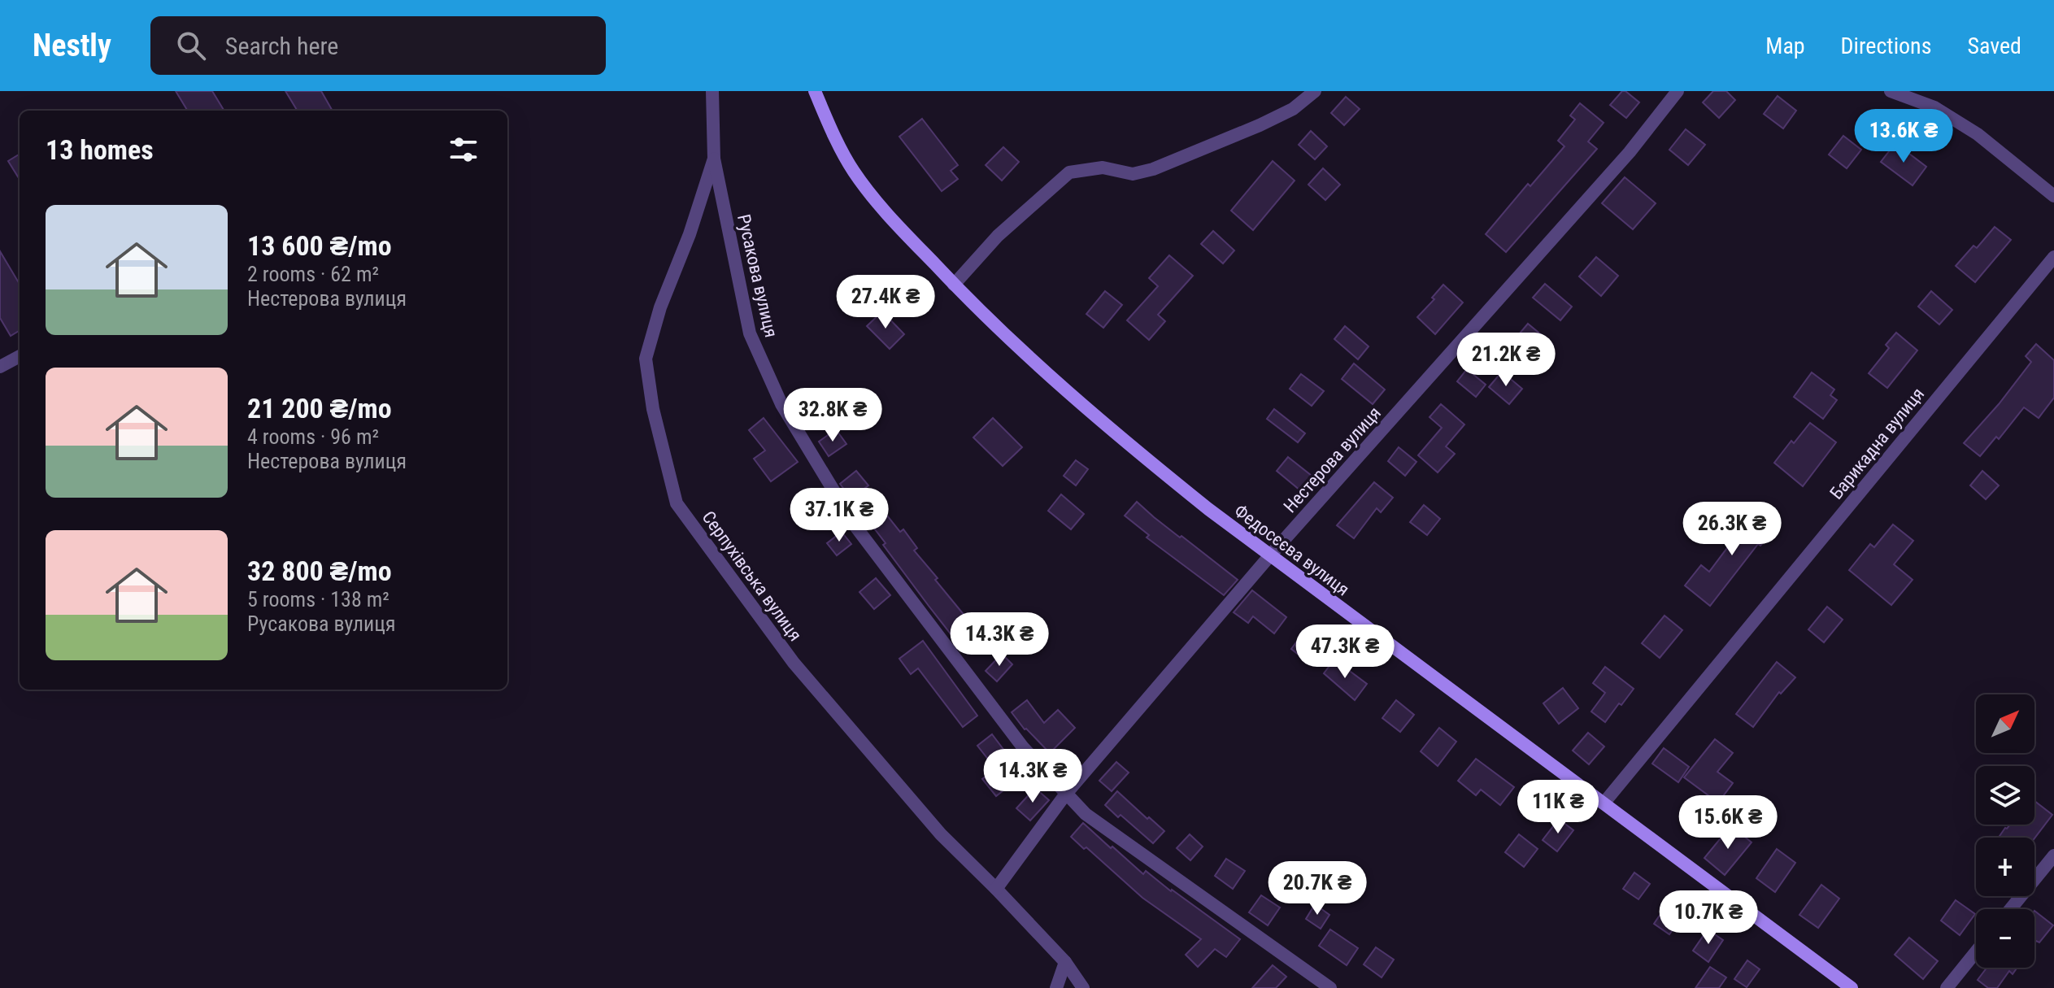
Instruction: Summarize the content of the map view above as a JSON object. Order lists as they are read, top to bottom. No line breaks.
{"streets":{"main road":["Федосєєва вулиця"],"street":["Русакова вулиця","Барикадна вулиця","Нестерова вулиця","Серпухівська вулиця"]},"crossings":[["Русакова вулиця","Нестерова вулиця"],["Русакова вулиця","Серпухівська вулиця"],["Барикадна вулиця","Федосєєва вулиця"],["Нестерова вулиця","Федосєєва вулиця"],["Нестерова вулиця","Серпухівська вулиця"]],"north":"top right","page":{"header":"Nestly","search":"Search here","nav":["Map","Directions","Saved"],"price":["13.6K ₴","27.4K ₴","21.2K ₴","32.8K ₴","37.1K ₴","26.3K ₴","14.3K ₴","47.3K ₴","14.3K ₴","11K ₴","15.6K ₴","20.7K ₴","10.7K ₴"],"heading":"13 homes","list":[{"name":"13 600 ₴/mo","note":"2 rooms · 62 m² · Нестерова вулиця"},{"name":"21 200 ₴/mo","note":"4 rooms · 96 m² · Нестерова вулиця"},{"name":"32 800 ₴/mo","note":"5 rooms · 138 m² · Русакова вулиця"}],"map_buttons":["+","−"]}}
